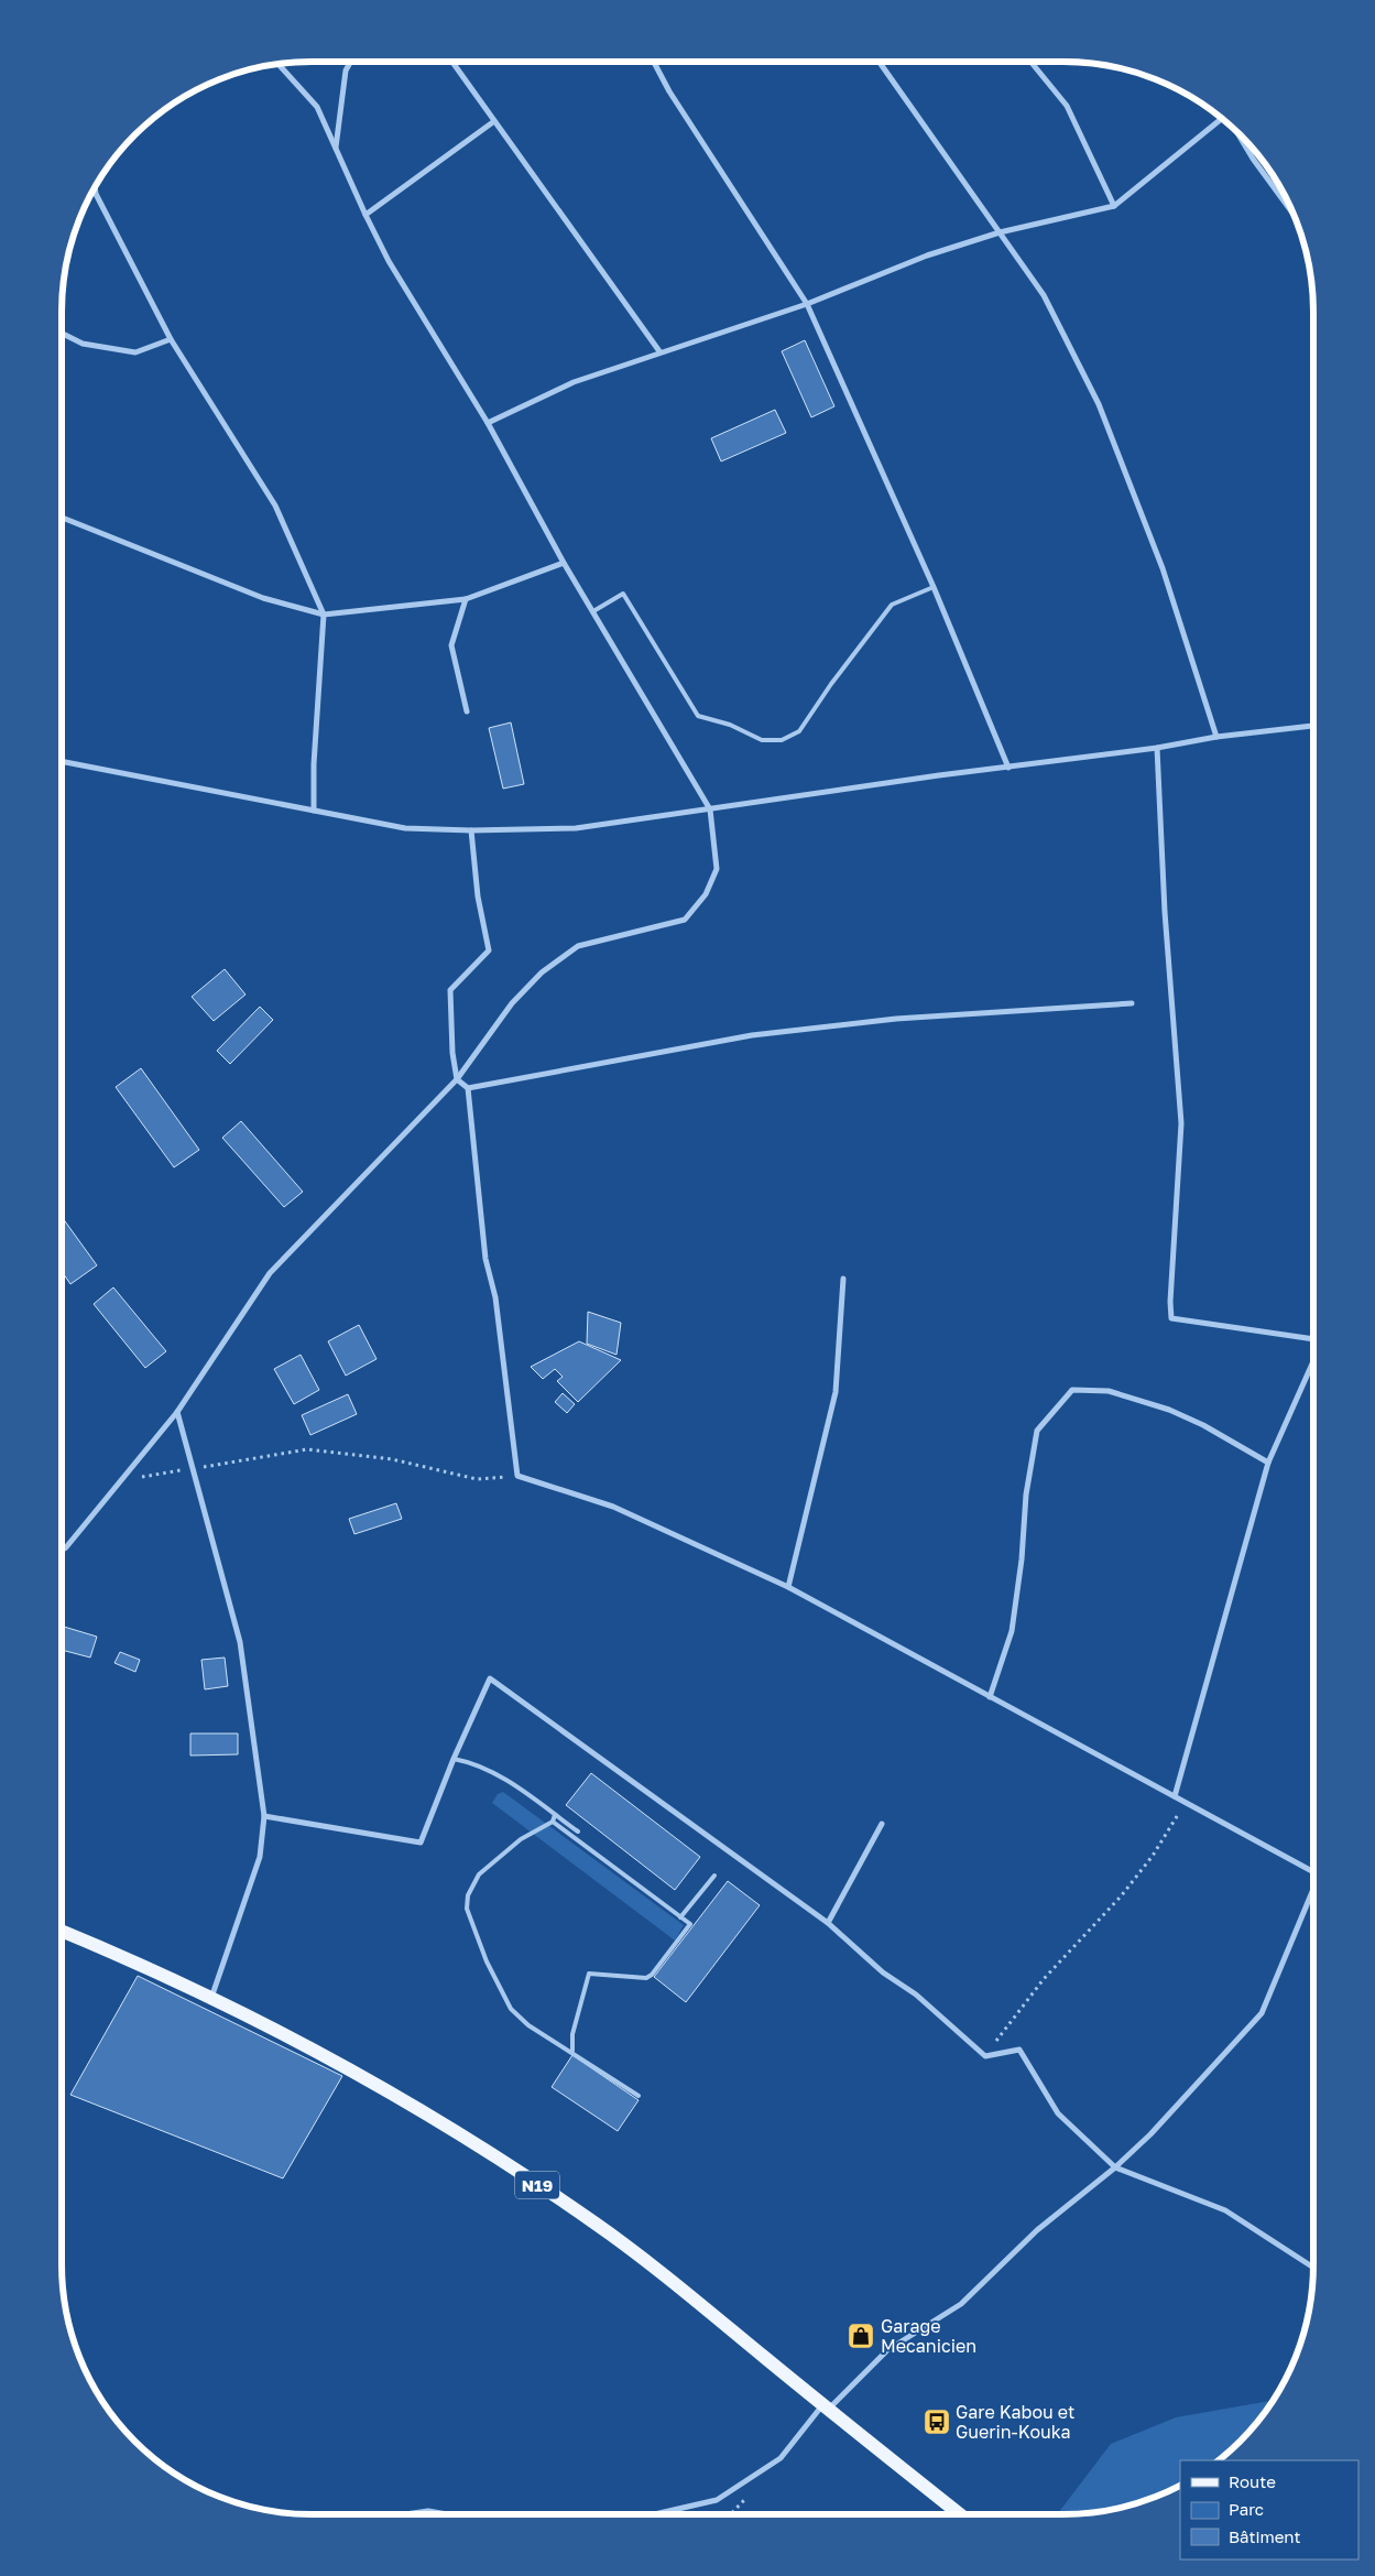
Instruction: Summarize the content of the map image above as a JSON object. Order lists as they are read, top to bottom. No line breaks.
{"streets":{"main road":["N19"]},"places":{"shop":["Garage Mecanicien"],"bus stop":["Gare Kabou et Guerin-Kouka"]},"legend":["Route","Parc","Bâtiment"]}
